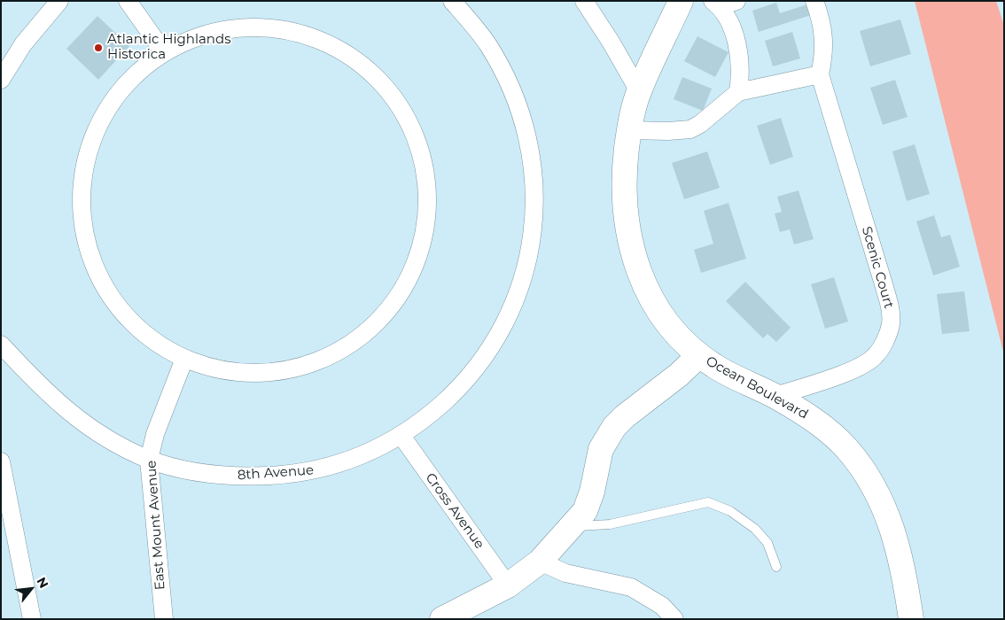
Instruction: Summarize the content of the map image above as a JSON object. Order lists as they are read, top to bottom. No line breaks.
{"streets":{"street":["Scenic Court","Ocean Boulevard","8th Avenue","Cross Avenue","East Mount Avenue"]},"crossings":[["Scenic Court","Ocean Boulevard"],["8th Avenue","Cross Avenue"],["8th Avenue","East Mount Avenue"]],"places":["Atlantic Highlands Historica"],"north":"top right"}
